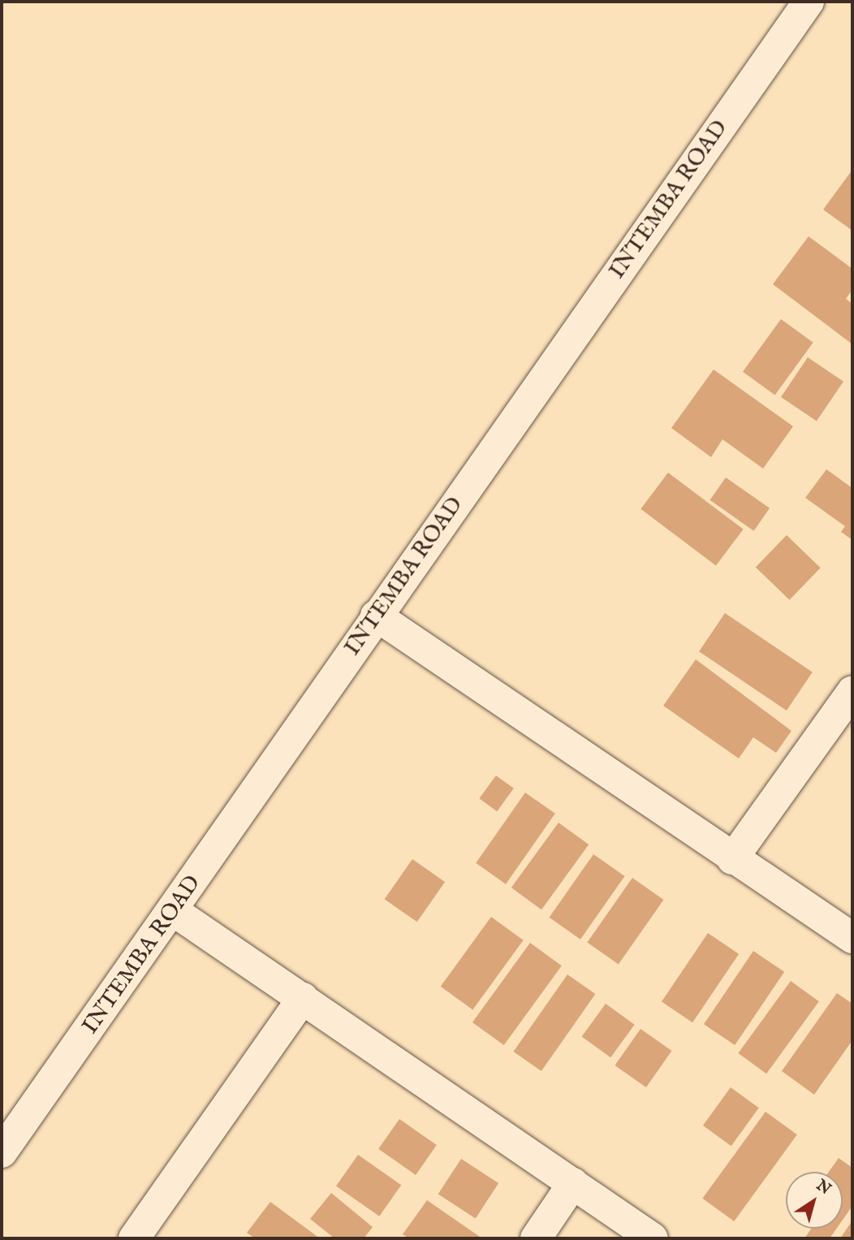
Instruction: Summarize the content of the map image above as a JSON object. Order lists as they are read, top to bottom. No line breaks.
{"streets":{"street":["INTEMBA ROAD"]},"north":"top right"}
